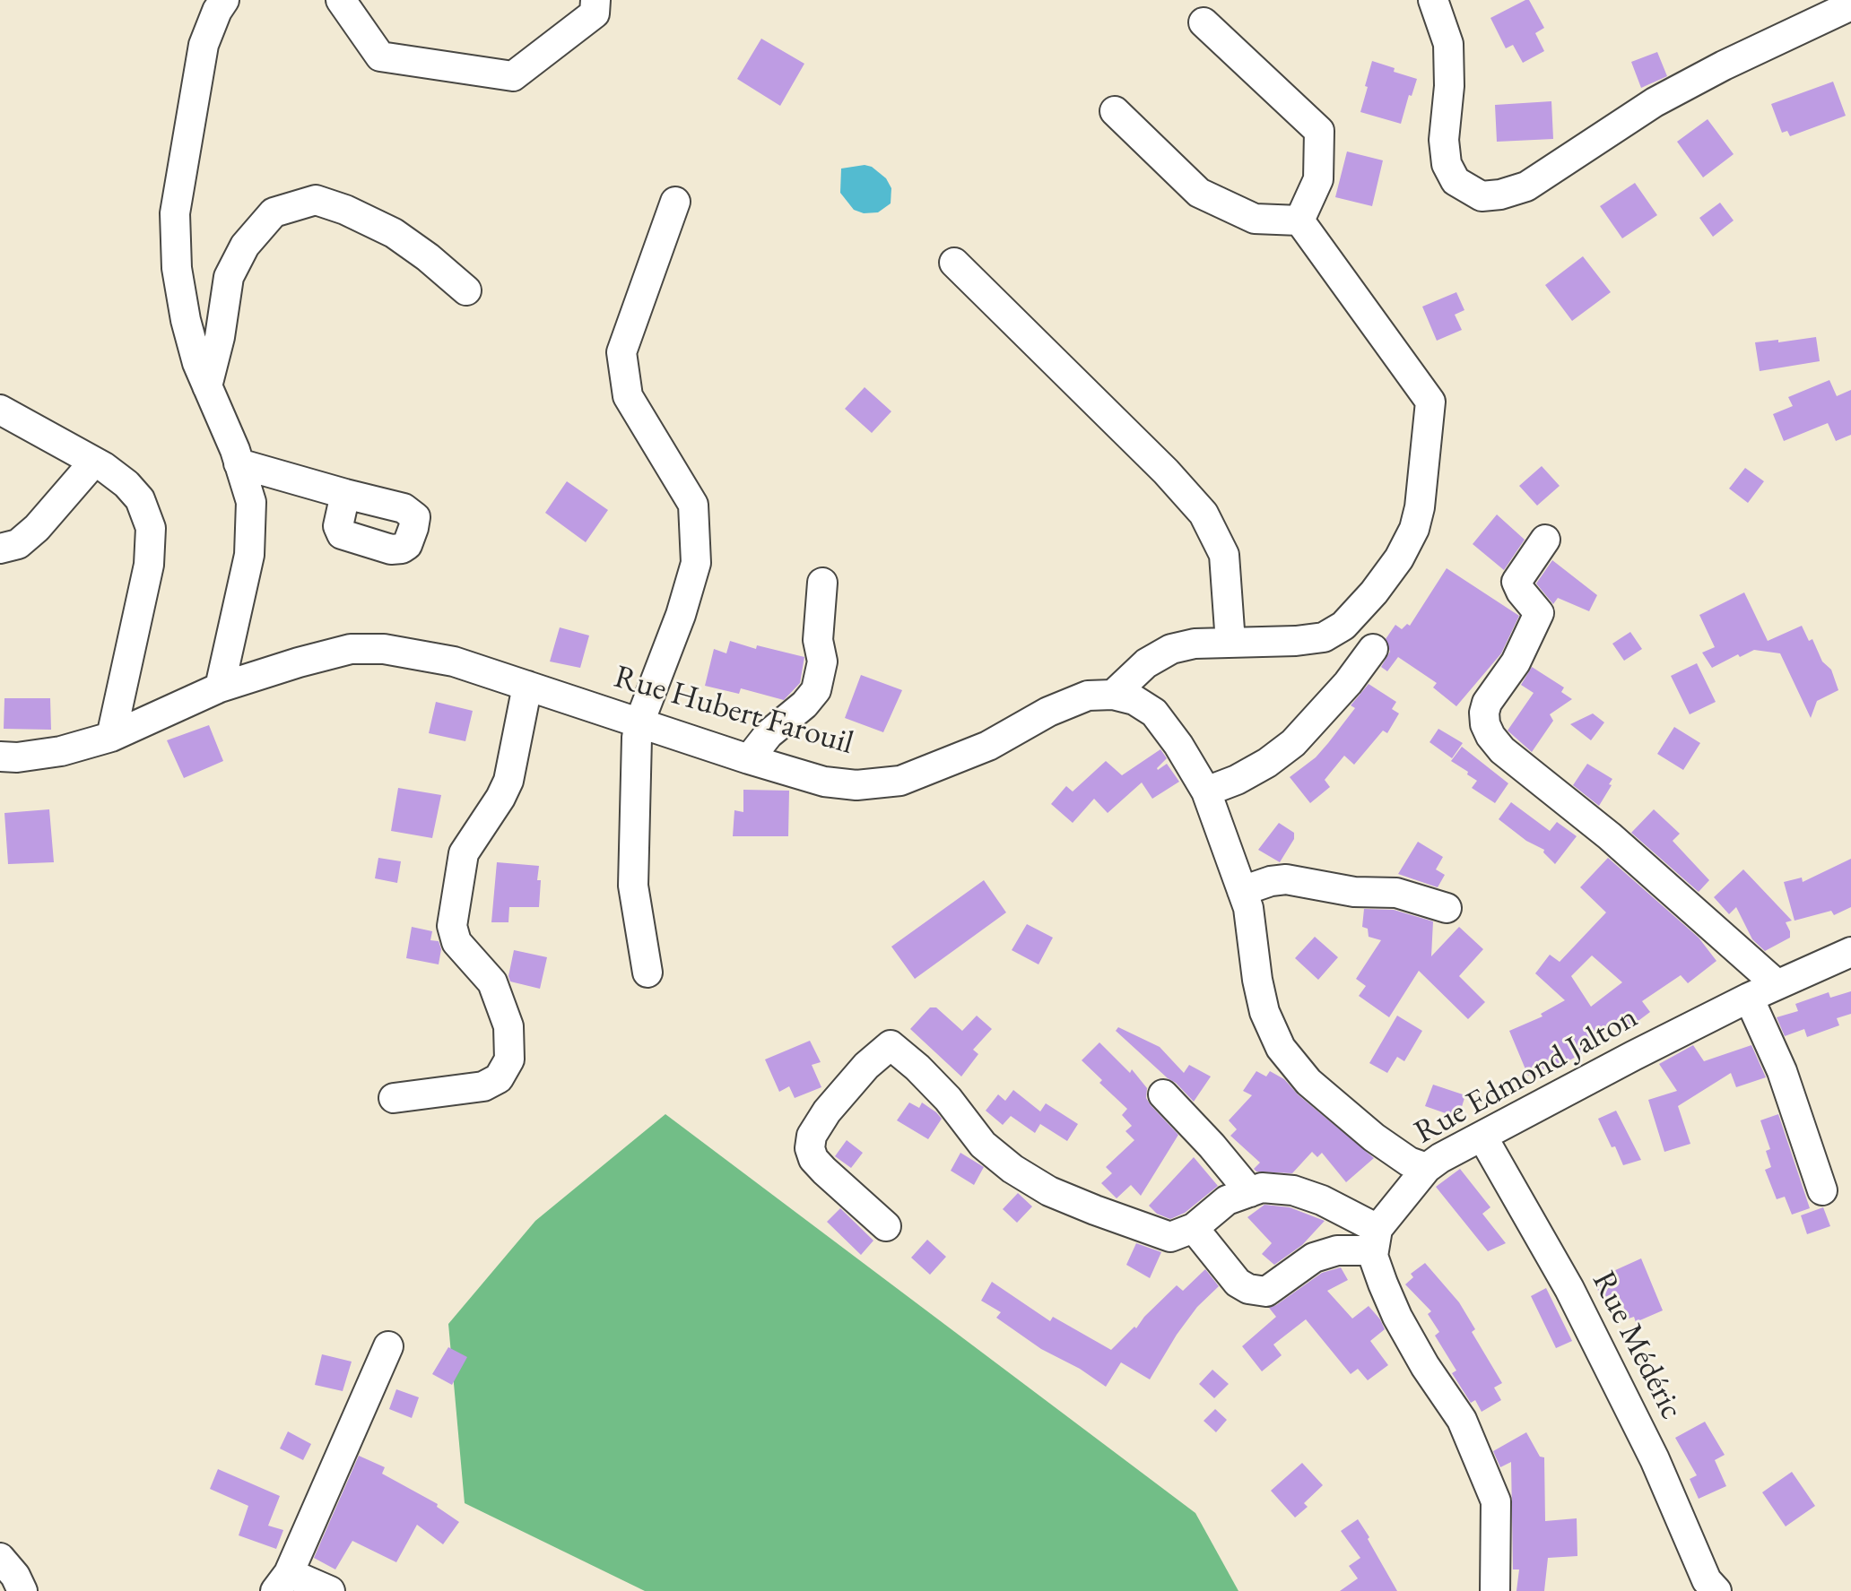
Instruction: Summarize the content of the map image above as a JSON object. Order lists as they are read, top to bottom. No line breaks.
{"streets":{"street":["Rue Hubert Farouil","Rue Edmond Jalton","Rue Médéric"]},"crossings":[["Rue Hubert Farouil","Rue Edmond Jalton"],["Rue Edmond Jalton","Rue Médéric"]]}
